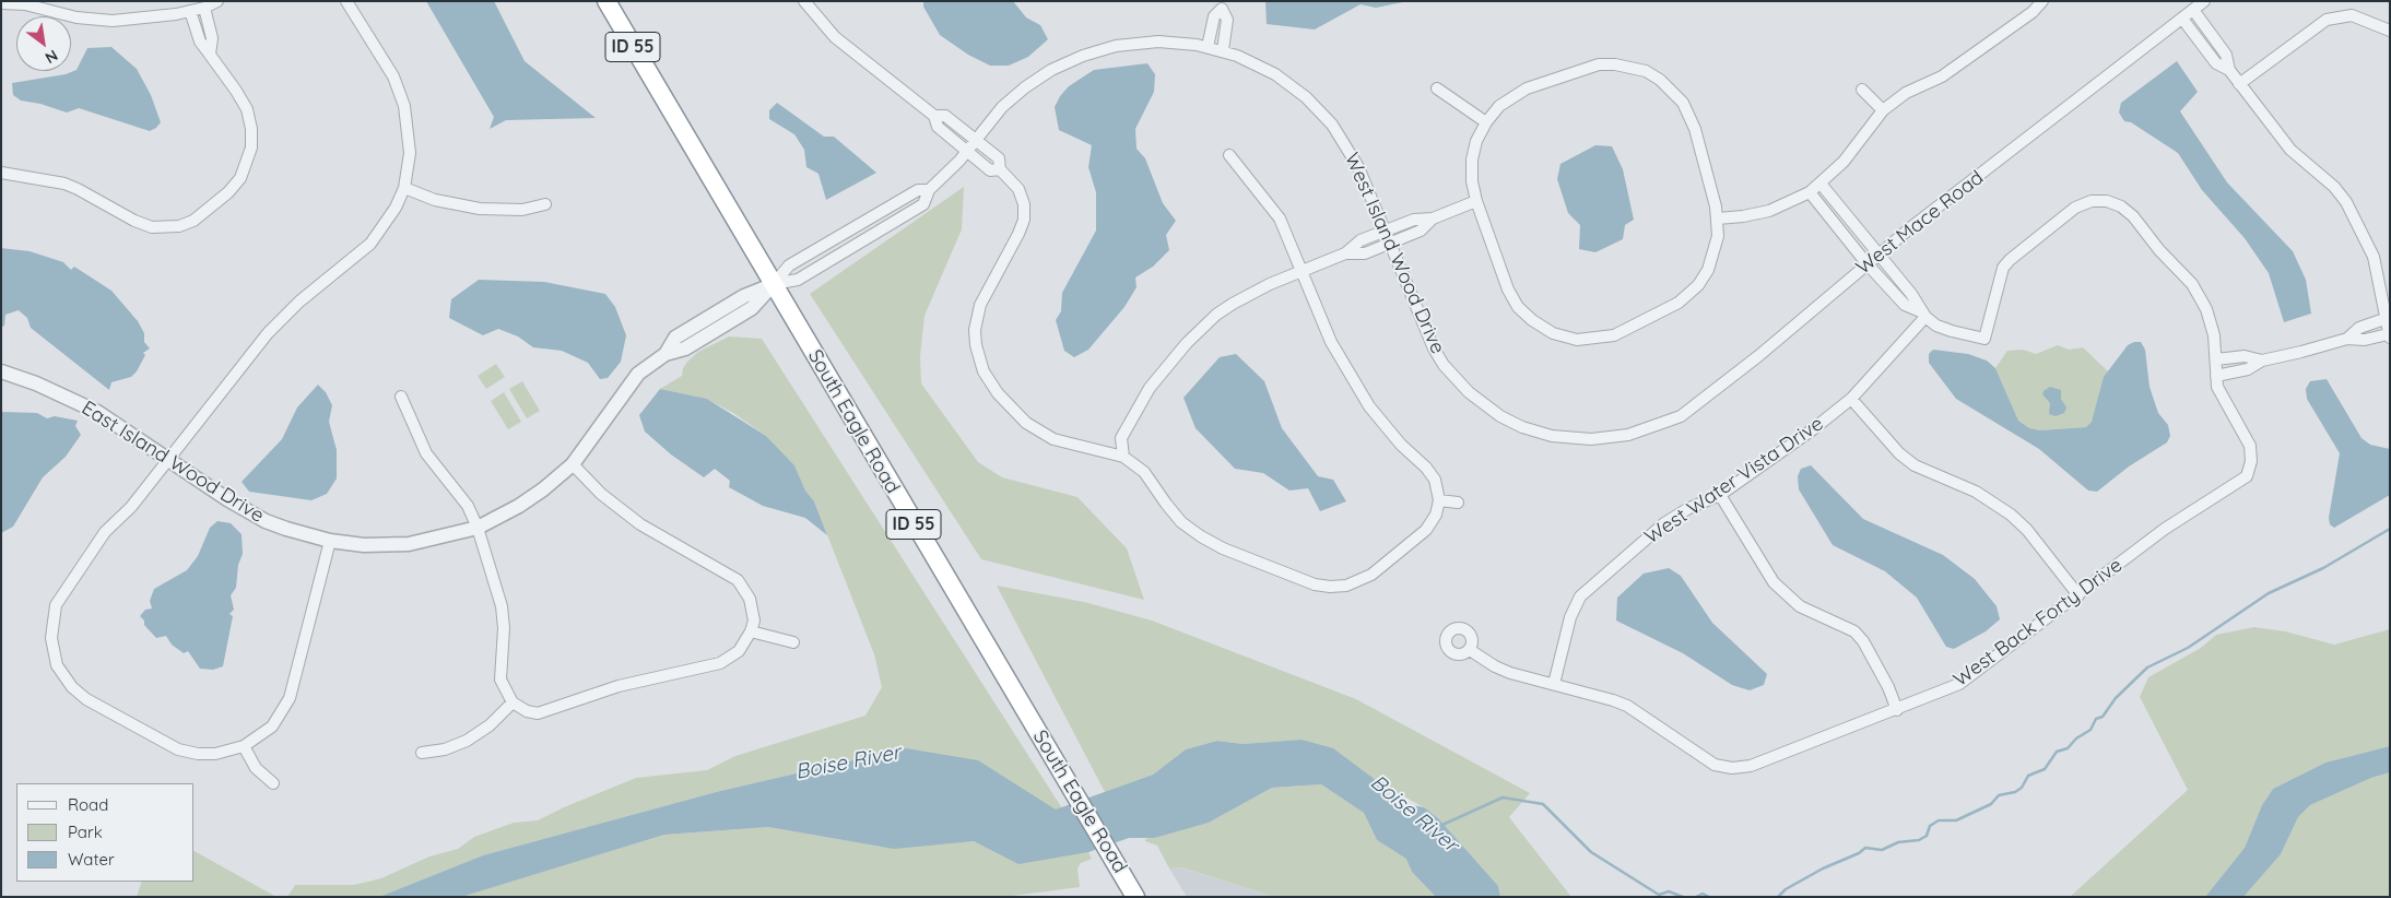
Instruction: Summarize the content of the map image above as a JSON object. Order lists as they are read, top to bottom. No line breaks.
{"streets":{"highway":["ID 55","South Eagle Road"],"street":["West Mace Road","West Island Wood Drive","East Island Wood Drive","West Water Vista Drive","West Back Forty Drive"]},"crossings":[["West Mace Road","West Island Wood Drive"],["West Island Wood Drive","South Eagle Road"],["West Island Wood Drive","East Island Wood Drive"],["South Eagle Road","East Island Wood Drive"],["West Water Vista Drive","West Back Forty Drive"]],"water":["Boise River"],"legend":["Road","Park","Water"],"north":"bottom right"}
